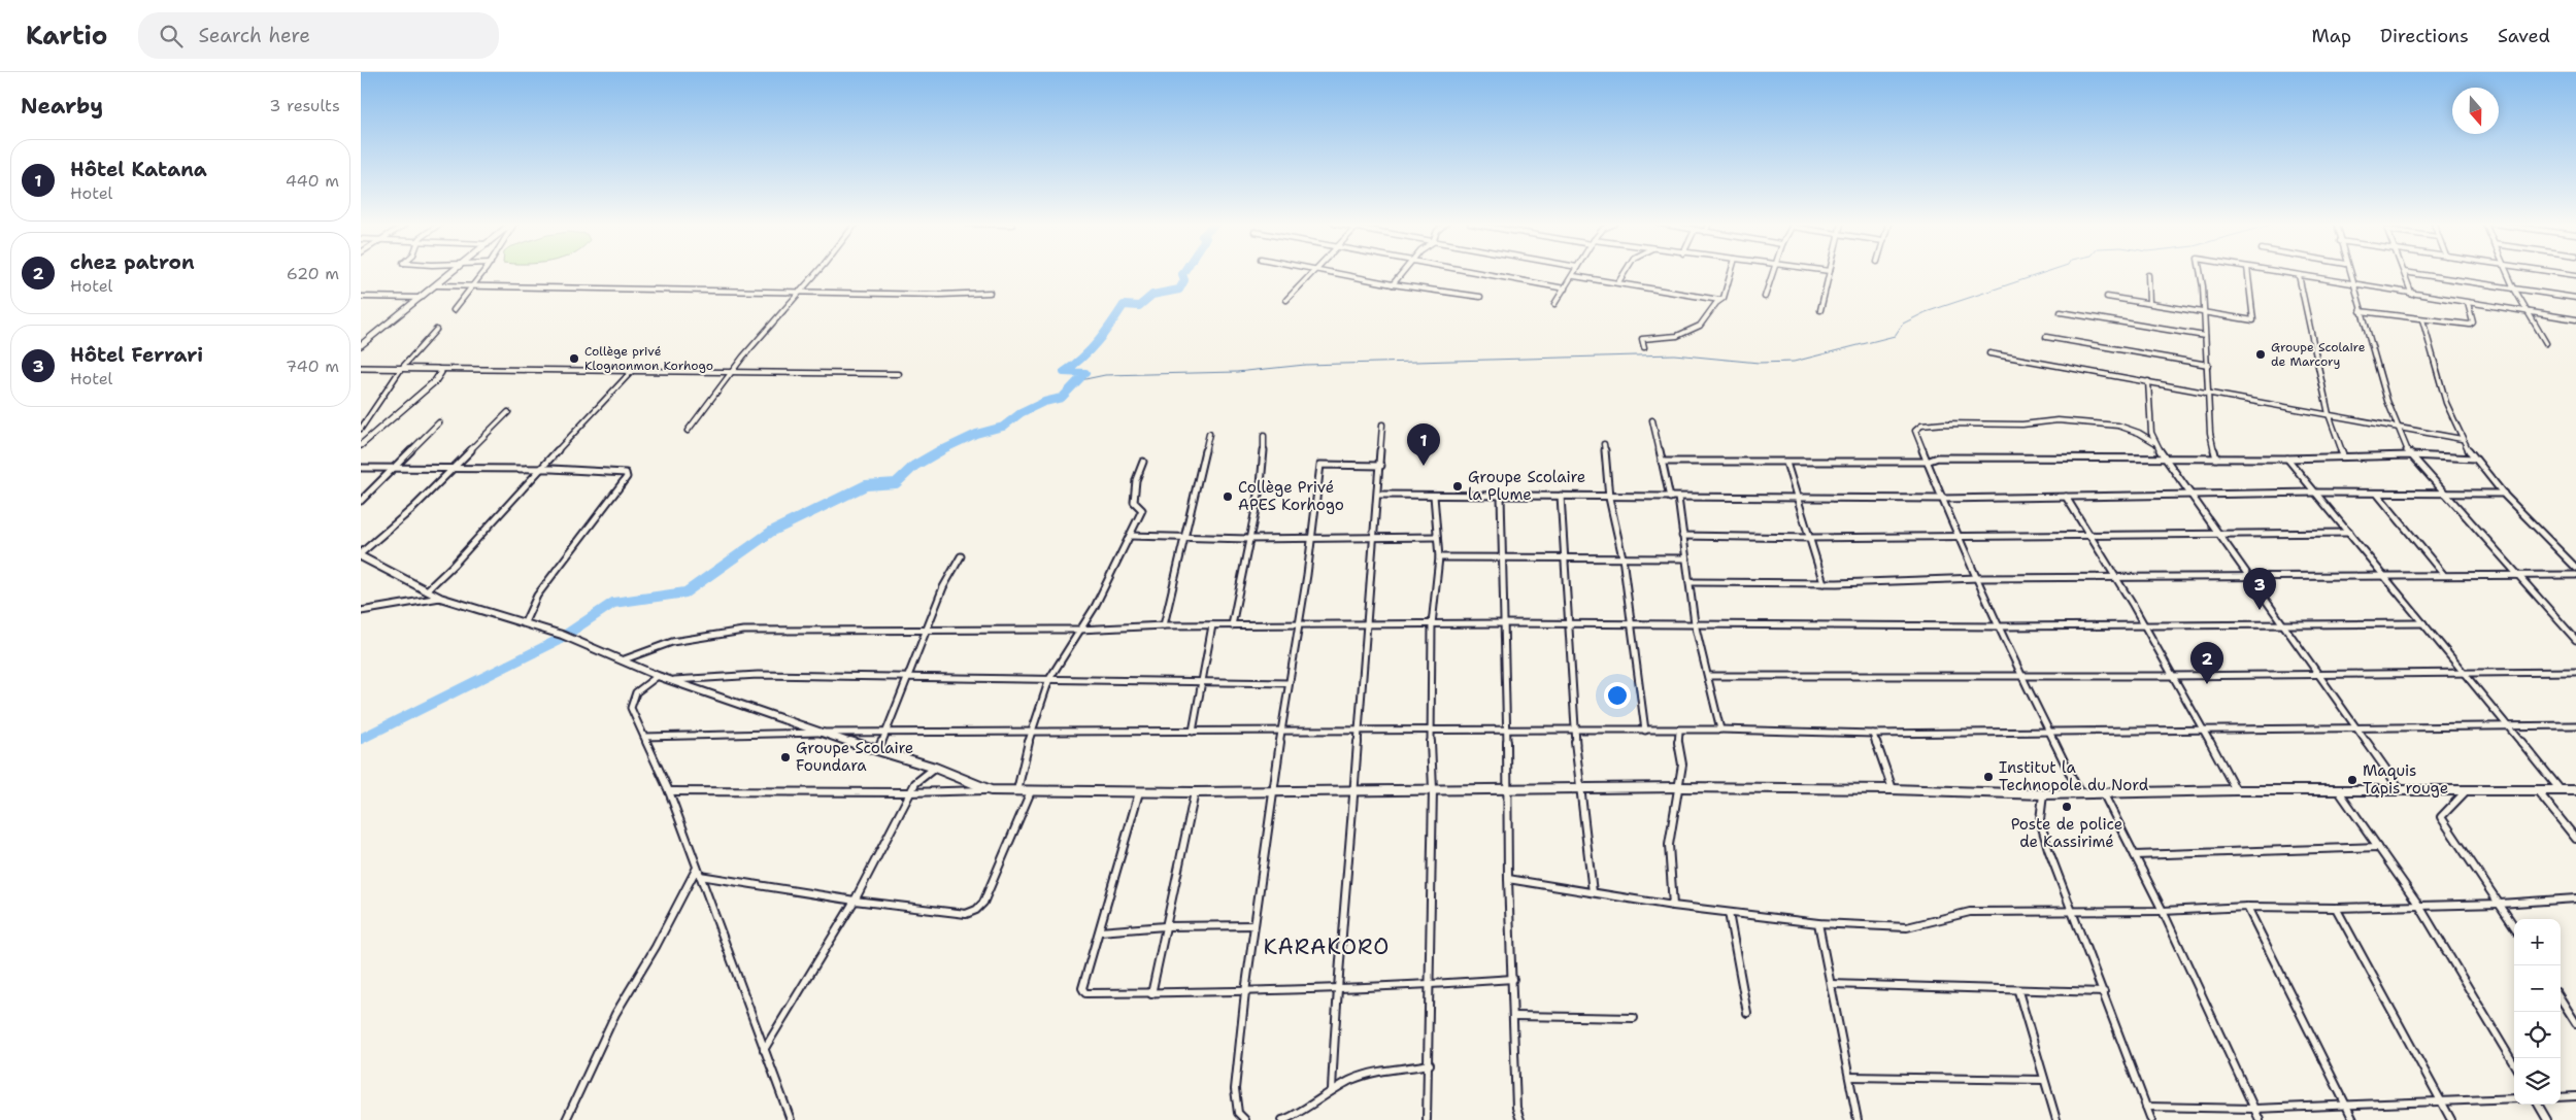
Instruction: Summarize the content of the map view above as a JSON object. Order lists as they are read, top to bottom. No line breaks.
{"districts":["KARAKORO"],"places":["Groupe Scolaire de Marcory","Collège privé Klognonmon Korhogo","Groupe Scolaire la Plume","Collège Privé APES Korhogo","Groupe Scolaire Foundara","Institut la Technopole du Nord","Maquis Tapis rouge","Poste de police de Kassirimé"],"north":"bottom","page":{"header":"Kartio","search":"Search here","nav":["Map","Directions","Saved"],"heading":["Nearby","3 results"],"list":[{"mark":"1","name":"Hôtel Katana","note":"Hotel","value":"440 m"},{"mark":"2","name":"chez patron","note":"Hotel","value":"620 m"},{"mark":"3","name":"Hôtel Ferrari","note":"Hotel","value":"740 m"}],"pins":["1","3","2"],"map_buttons":["+","−"]}}
